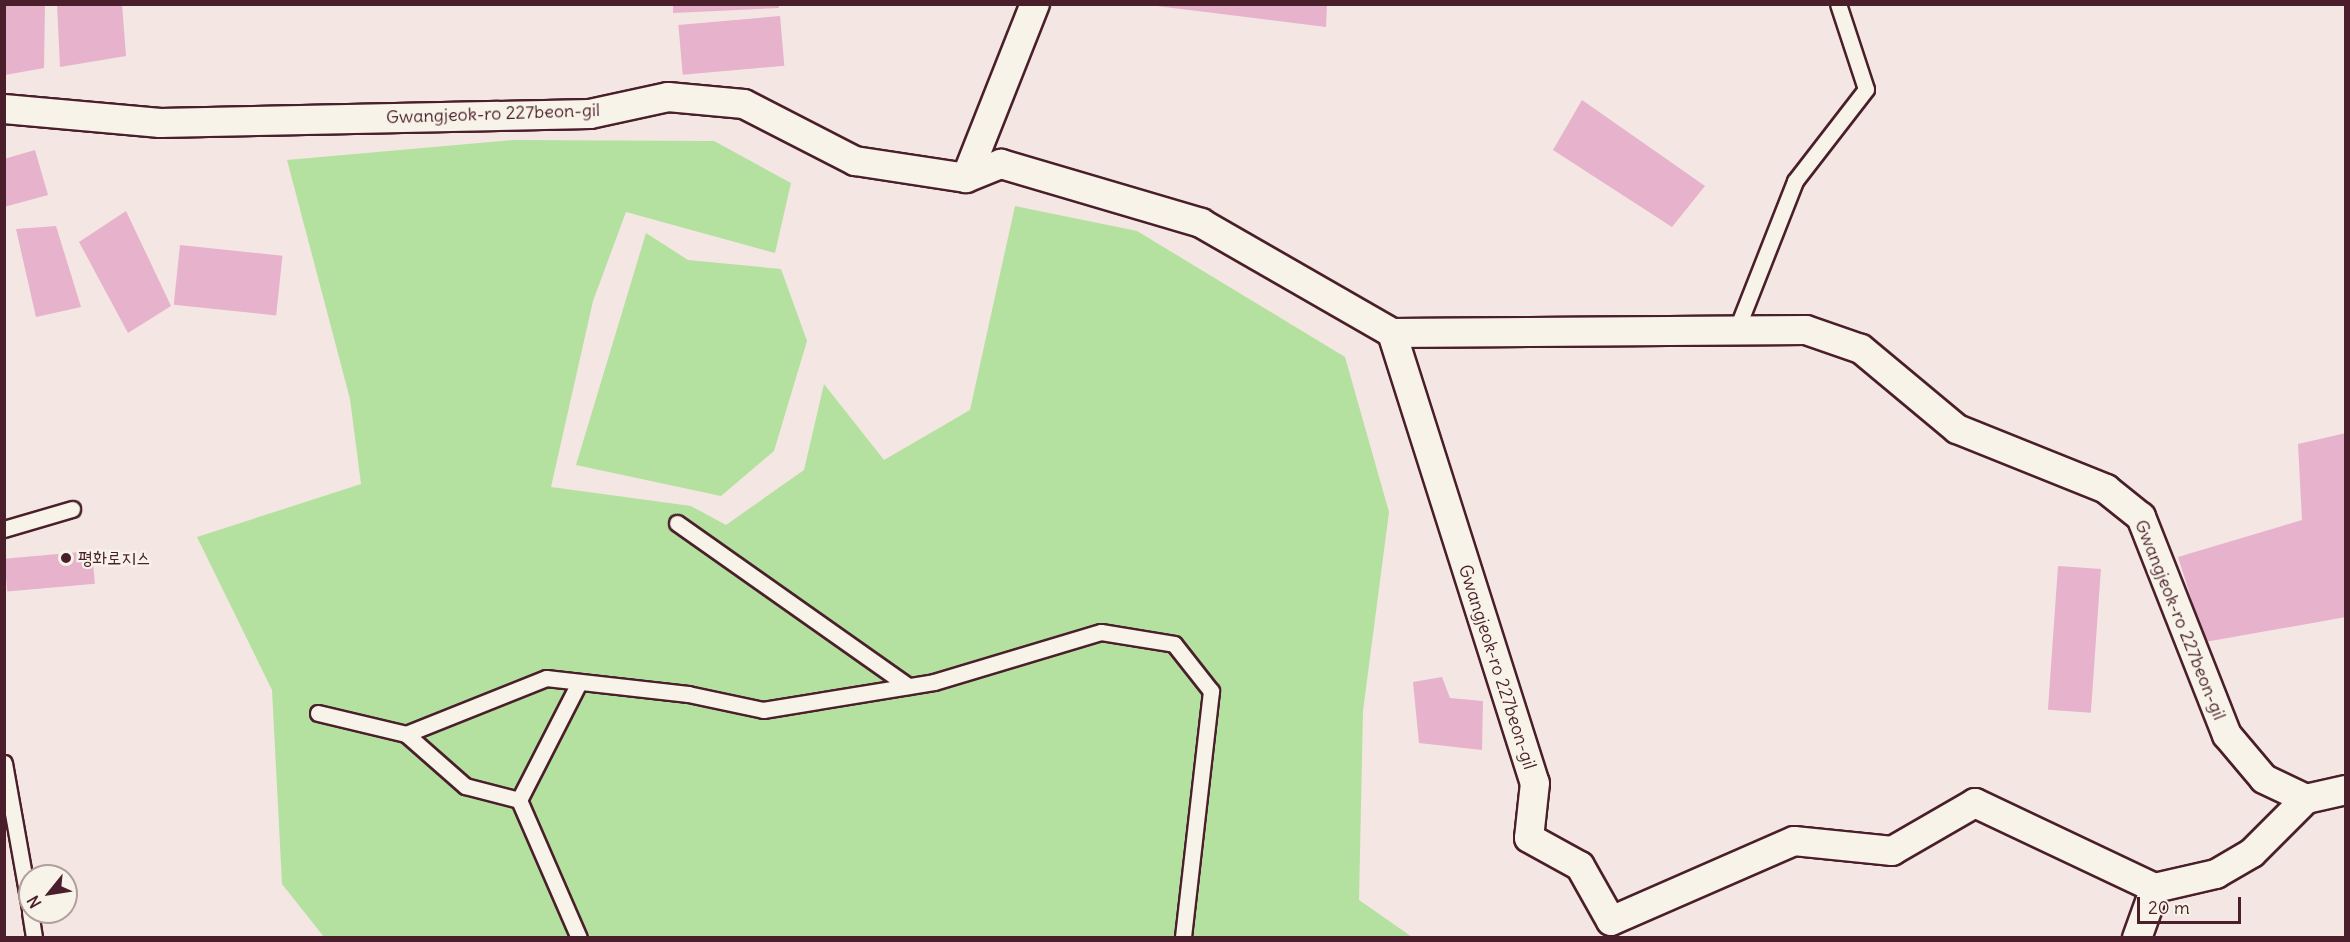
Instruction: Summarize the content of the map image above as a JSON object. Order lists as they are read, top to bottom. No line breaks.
{"streets":{"street":["Gwangjeok-ro 227beon-gil"]},"places":["평화로지스"],"scale_bar":"20 m","north":"bottom left"}
